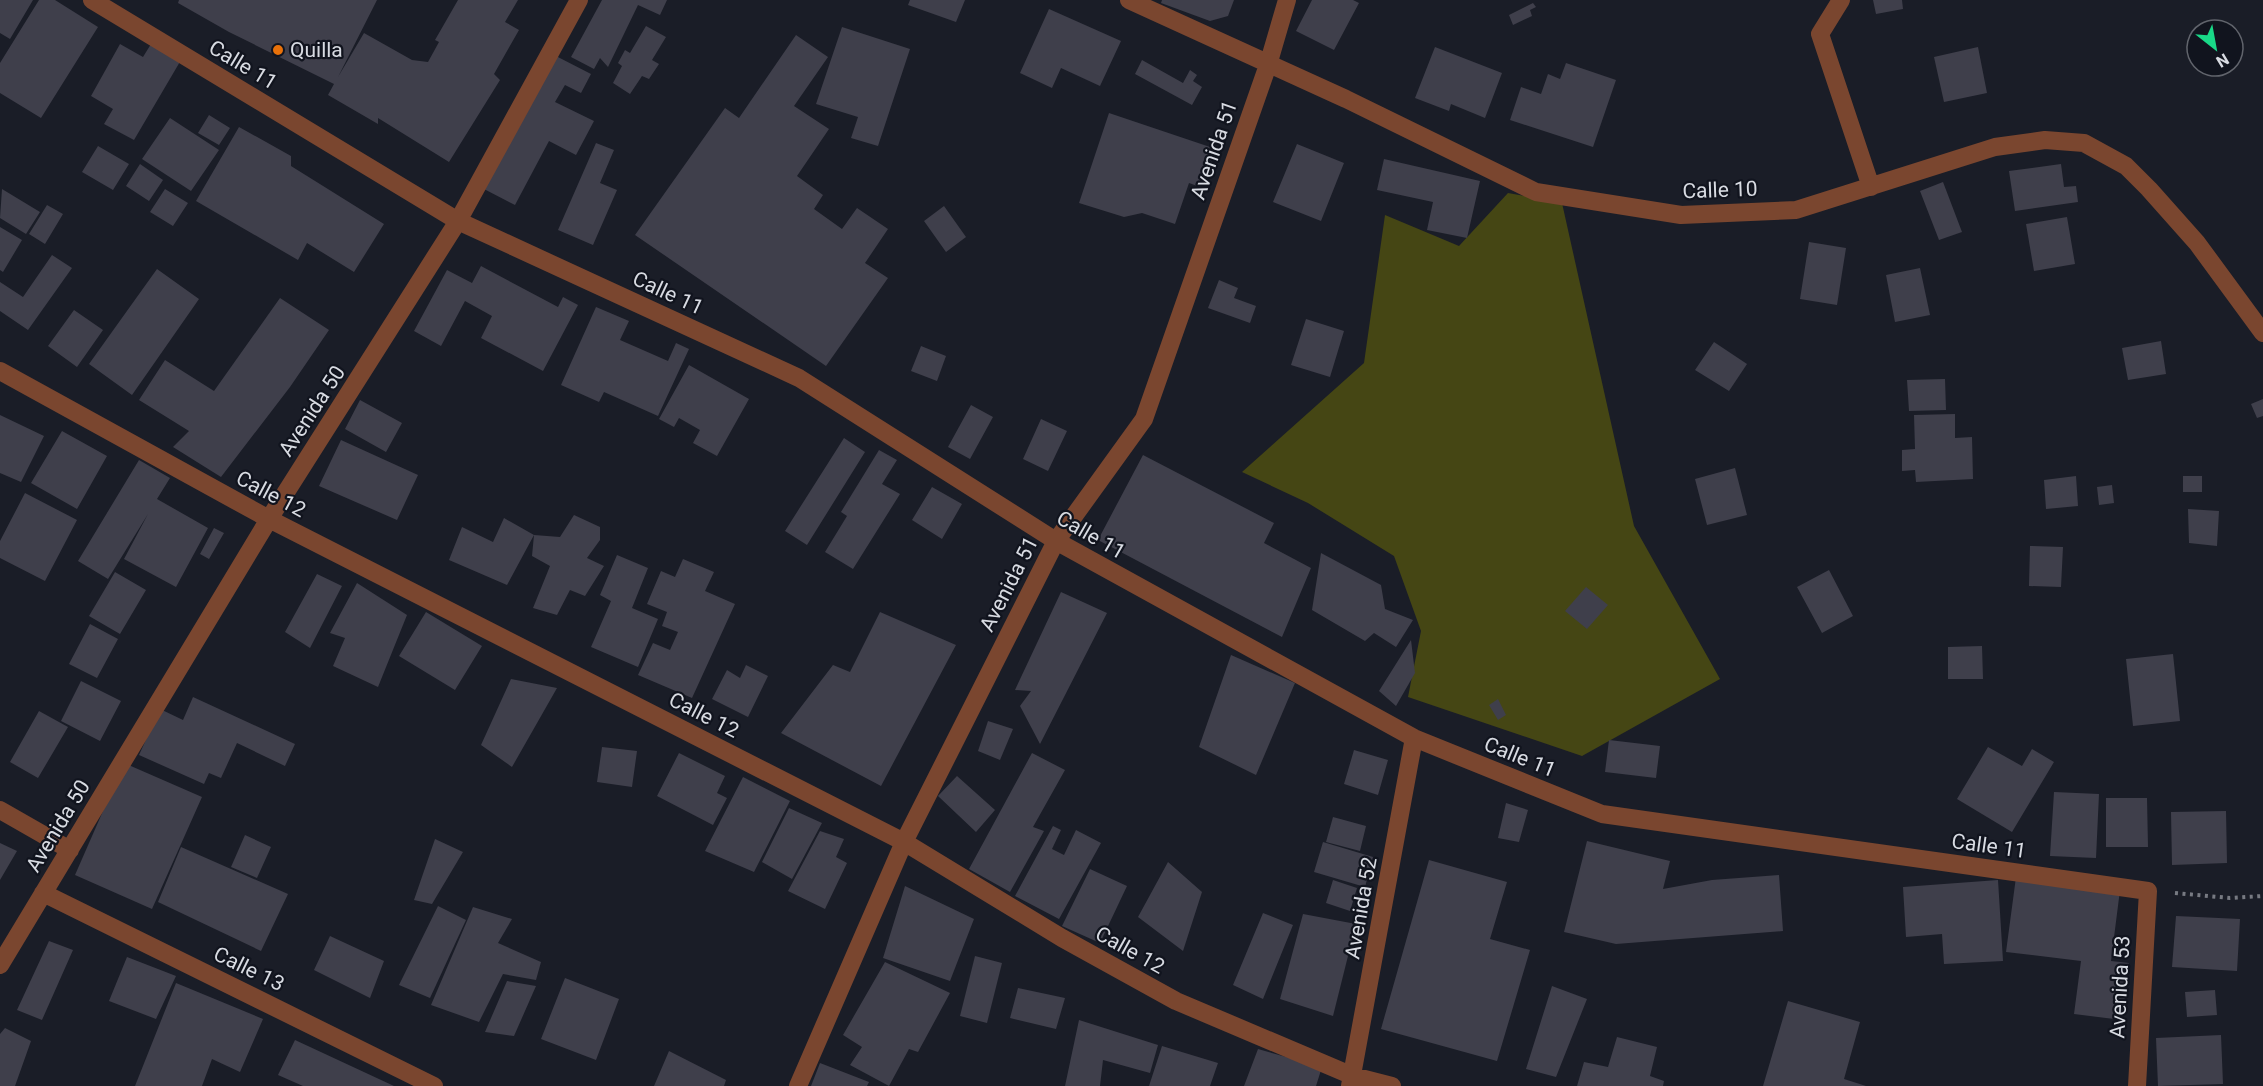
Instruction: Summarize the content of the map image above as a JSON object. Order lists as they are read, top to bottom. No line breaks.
{"streets":{"street":["Calle 11","Avenida 51","Calle 10","Avenida 50","Calle 12","Avenida 52","Calle 13","Avenida 53"]},"crossings":[["Calle 11","Avenida 51"],["Calle 11","Avenida 50"],["Calle 11","Avenida 52"],["Calle 11","Avenida 53"],["Avenida 51","Calle 10"],["Avenida 51","Calle 12"],["Avenida 50","Calle 12"],["Avenida 50","Calle 13"],["Calle 12","Avenida 52"]],"places":["Quilla"],"north":"bottom right"}
